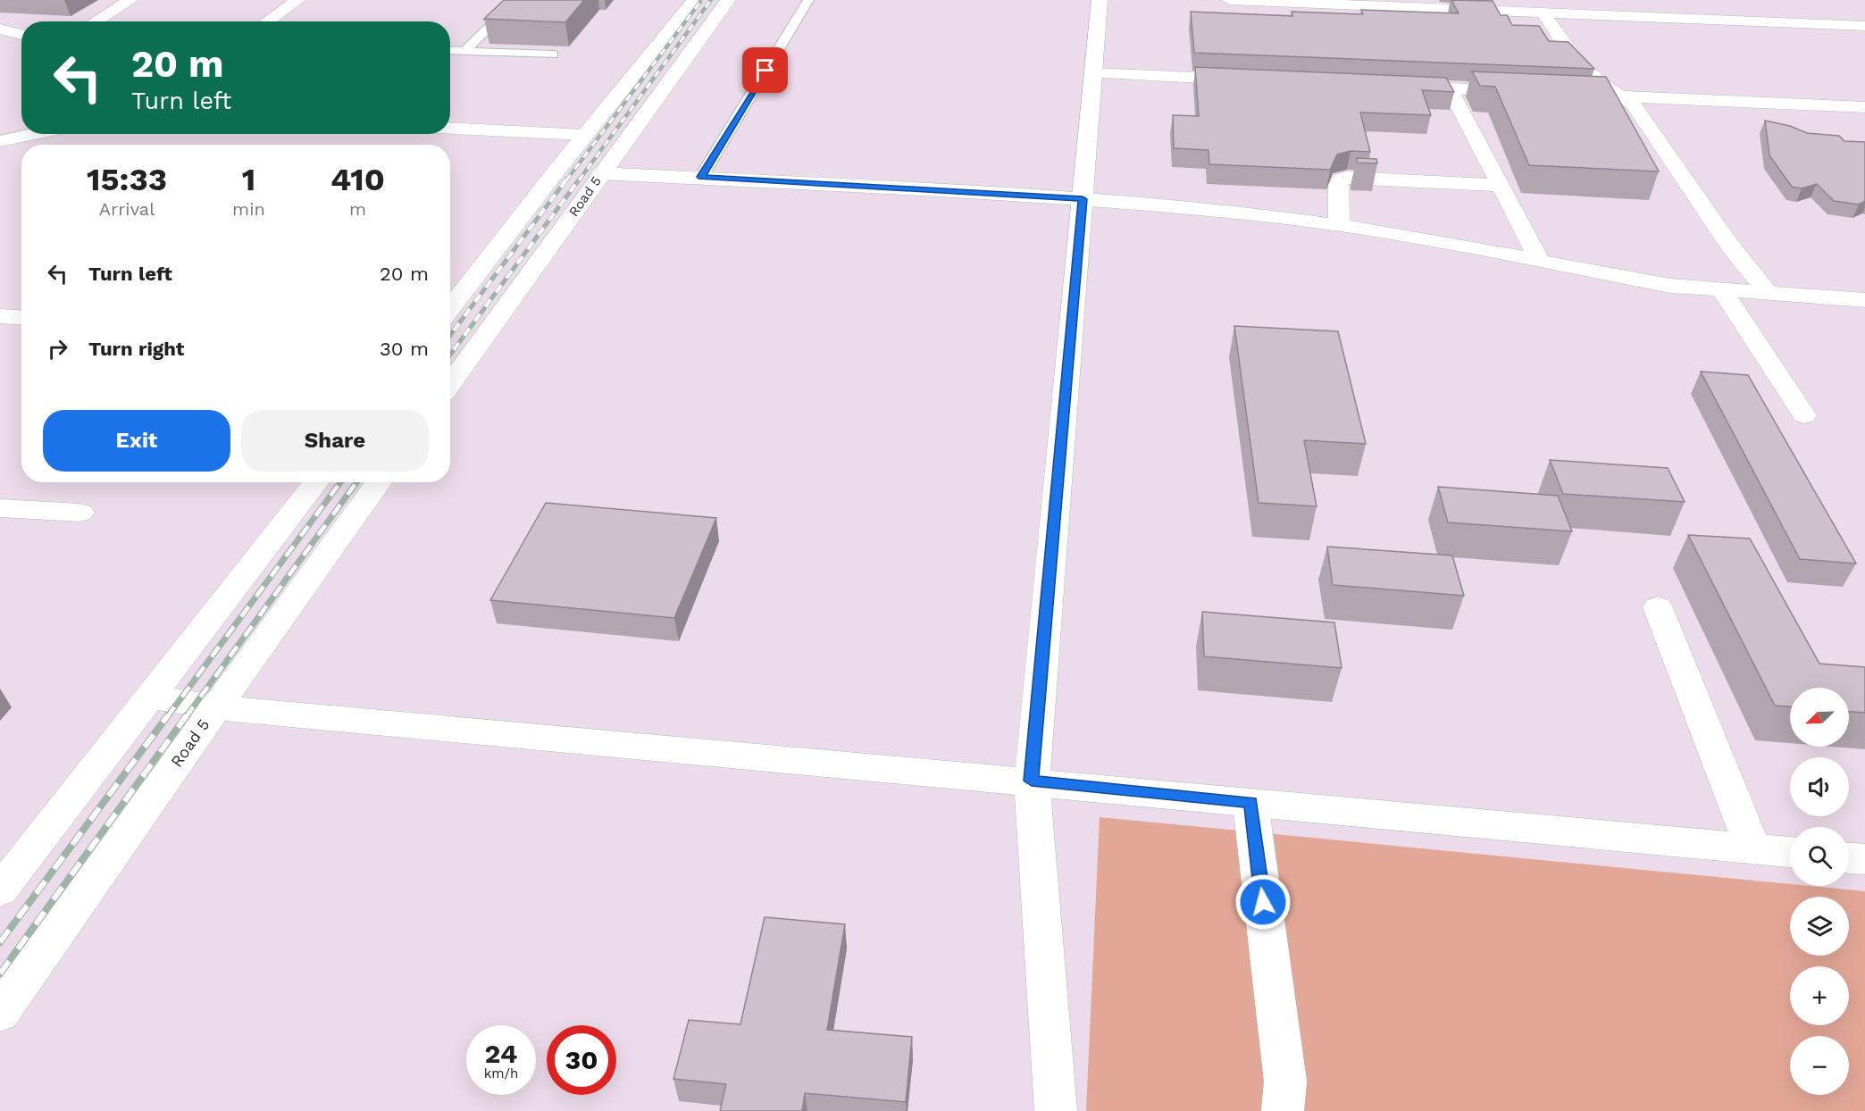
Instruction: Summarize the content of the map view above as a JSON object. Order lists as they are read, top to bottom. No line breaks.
{"streets":{"street":["Road 5"]},"north":"bottom left","page":{"turn":["20 m","Turn left"],"eta":["15:33","Arrival","1","min","410","m"],"list":[{"name":"Turn left","value":"20 m"},{"name":"Turn right","value":"30 m"}],"buttons":["Exit","Share"],"map_buttons":["+","−"],"speed":"24 km/h","limit":"30"}}
